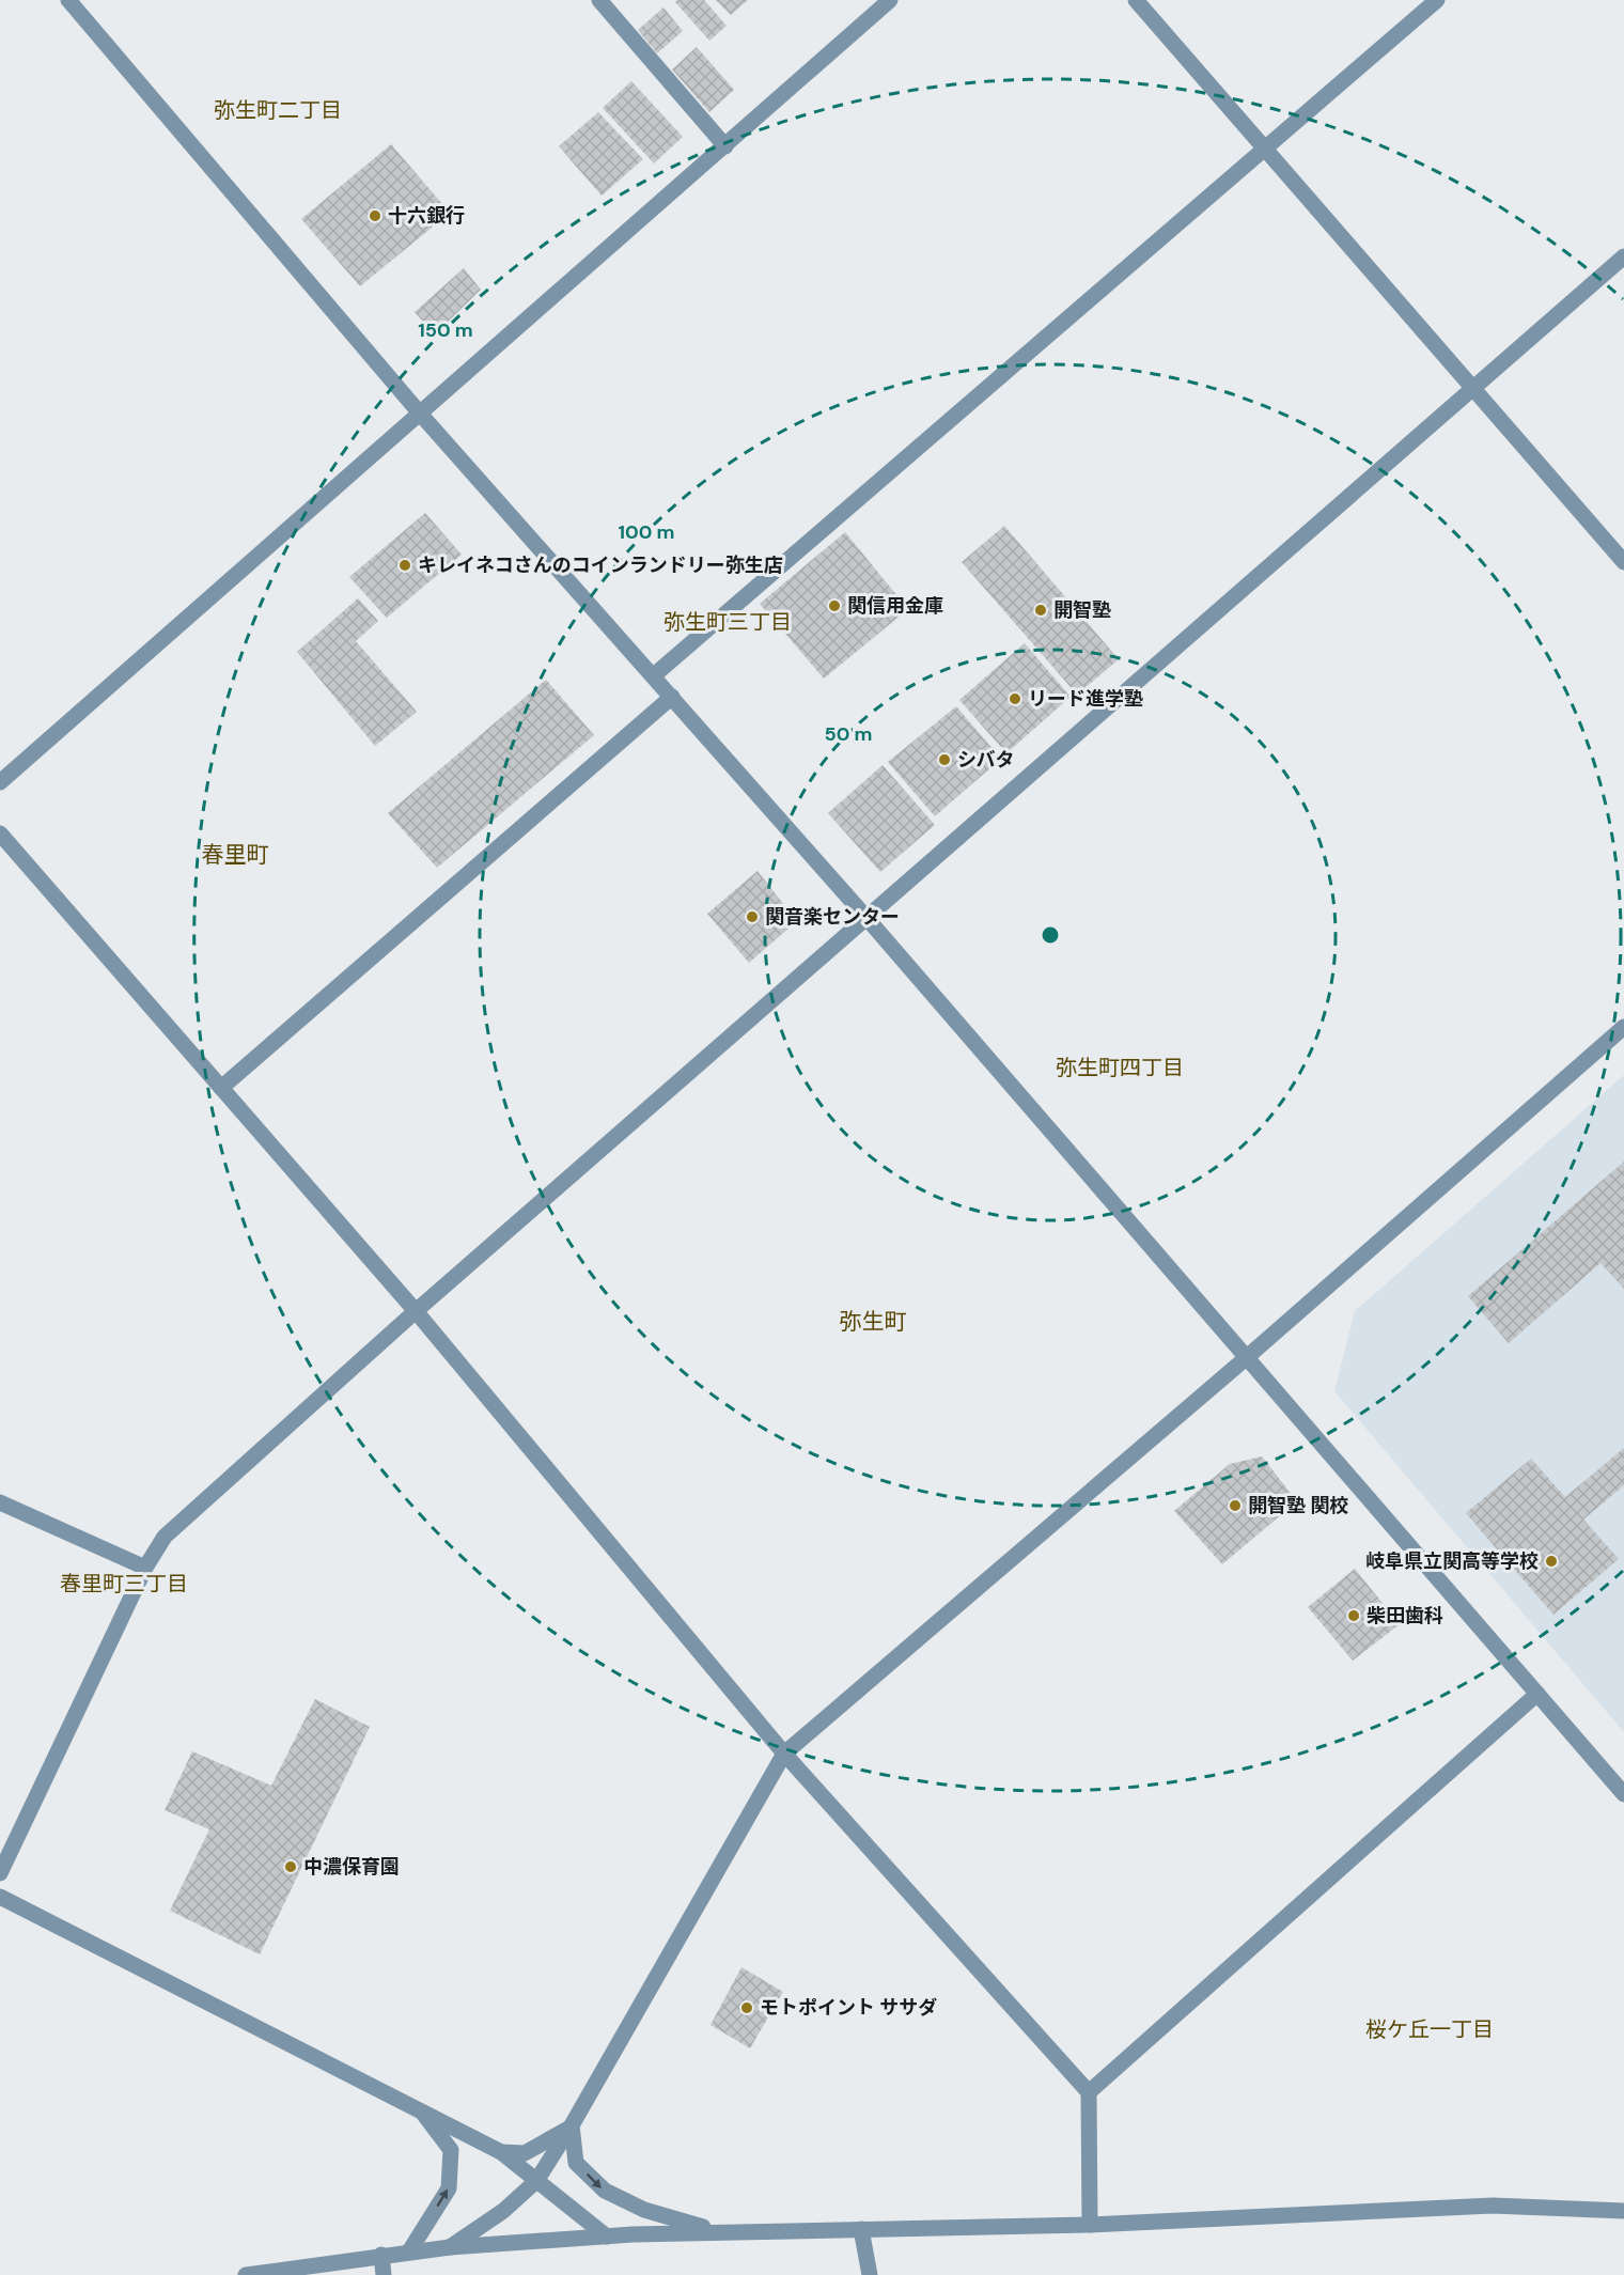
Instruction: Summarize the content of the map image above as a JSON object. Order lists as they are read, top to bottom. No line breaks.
{"districts":["弥生町二丁目","弥生町三丁目","春里町","弥生町四丁目","弥生町","春里町三丁目","桜ケ丘一丁目"],"places":["十六銀行","キレイネコさんのコインランドリー弥生店","関信用金庫","開智塾","リード進学塾","シバタ","関音楽センター","開智塾 関校","岐阜県立関高等学校","柴田歯科","中濃保育園","モトポイント ササダ"],"rings":["150 m","100 m","50 m"]}
